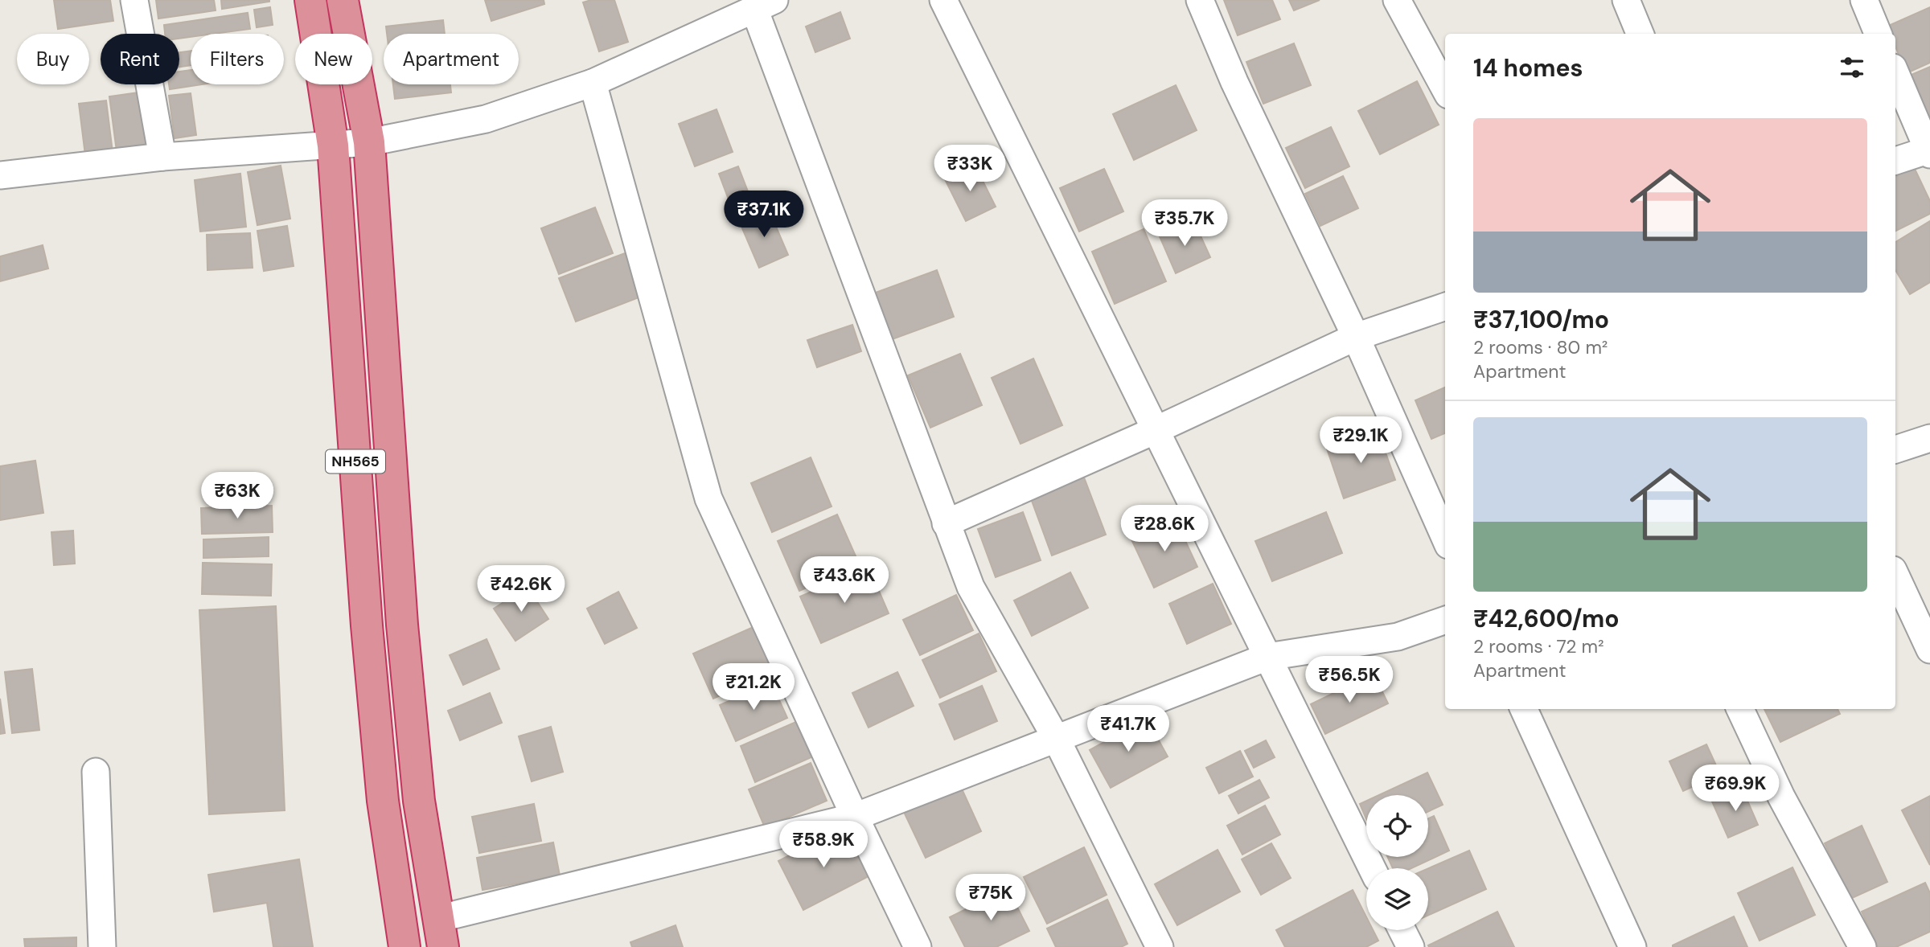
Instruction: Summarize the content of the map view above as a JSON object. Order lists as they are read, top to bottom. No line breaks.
{"streets":{"highway":["NH565"]},"page":{"chip":["Buy","Rent","Filters","New","Apartment"],"heading":"14 homes","list":[{"name":"₹37,100/mo","note":"2 rooms · 80 m² · Apartment"},{"name":"₹42,600/mo","note":"2 rooms · 72 m² · Apartment"}],"price":["₹33K","₹37.1K","₹35.7K","₹29.1K","₹63K","₹28.6K","₹43.6K","₹42.6K","₹56.5K","₹21.2K","₹41.7K","₹69.9K","₹58.9K","₹75K"]}}
